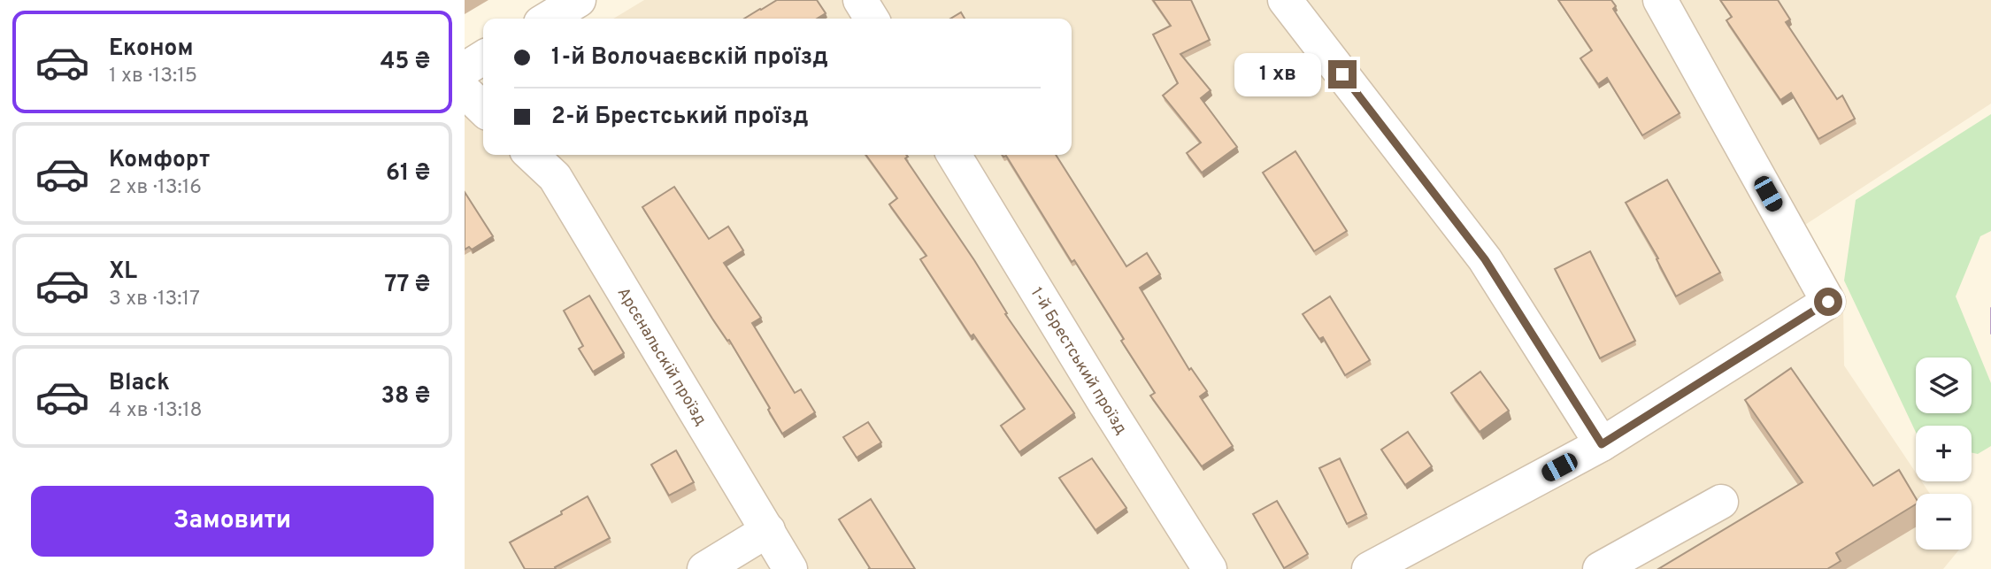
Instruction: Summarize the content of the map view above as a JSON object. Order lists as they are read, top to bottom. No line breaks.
{"streets":{"street":["Арсєнальскій проїзд","1-й Брестський проїзд"]},"page":{"list":[{"name":"Економ","note":"1 хв · 13:15","value":"45 ₴"},{"name":"Комфорт","note":"2 хв · 13:16","value":"61 ₴"},{"name":"XL","note":"3 хв · 13:17","value":"77 ₴"},{"name":"Black","note":"4 хв · 13:18","value":"38 ₴"}],"banner":["1-й Волочаєвскій проїзд","2-й Брестський проїзд"],"bubble":"1 хв","map_buttons":["+","−"],"buttons":"Замовити"}}
